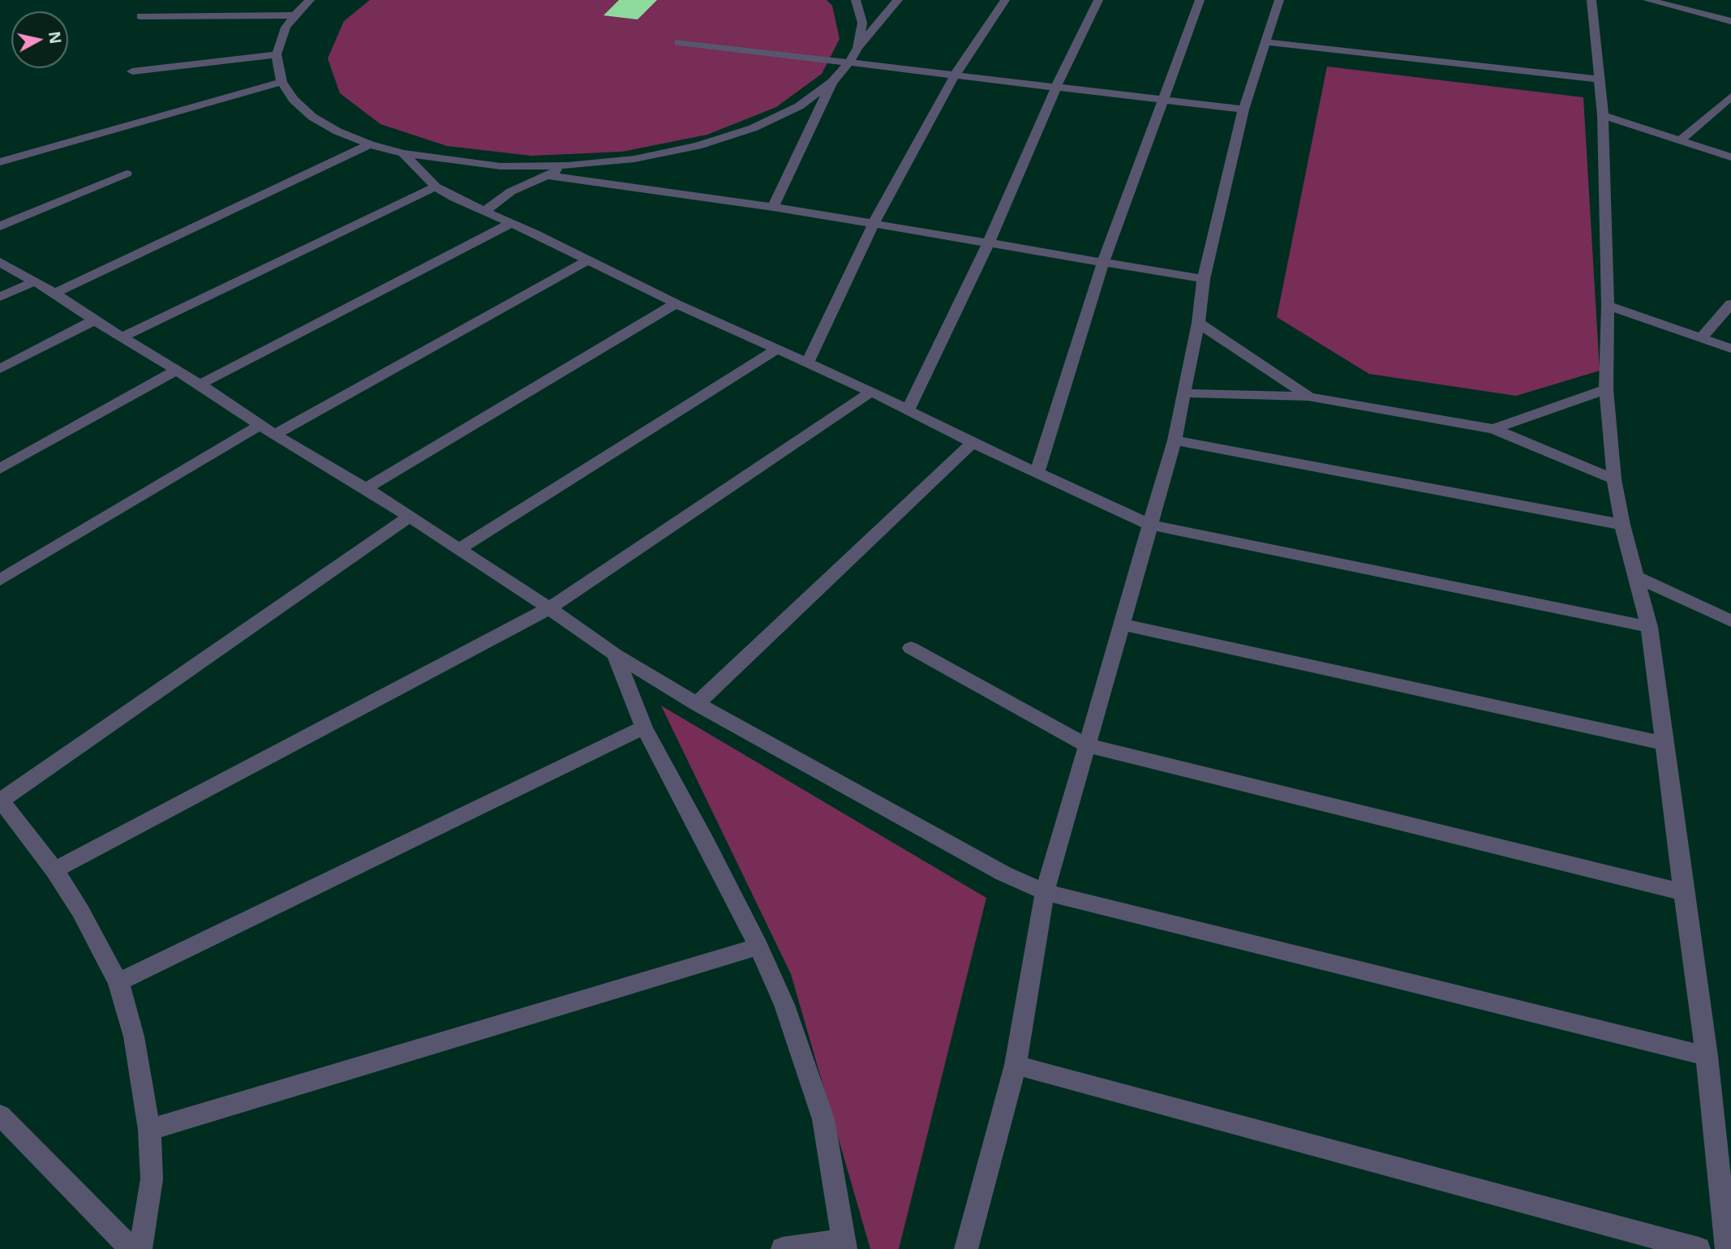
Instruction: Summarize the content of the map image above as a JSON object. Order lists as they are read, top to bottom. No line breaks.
{"north":"right"}
